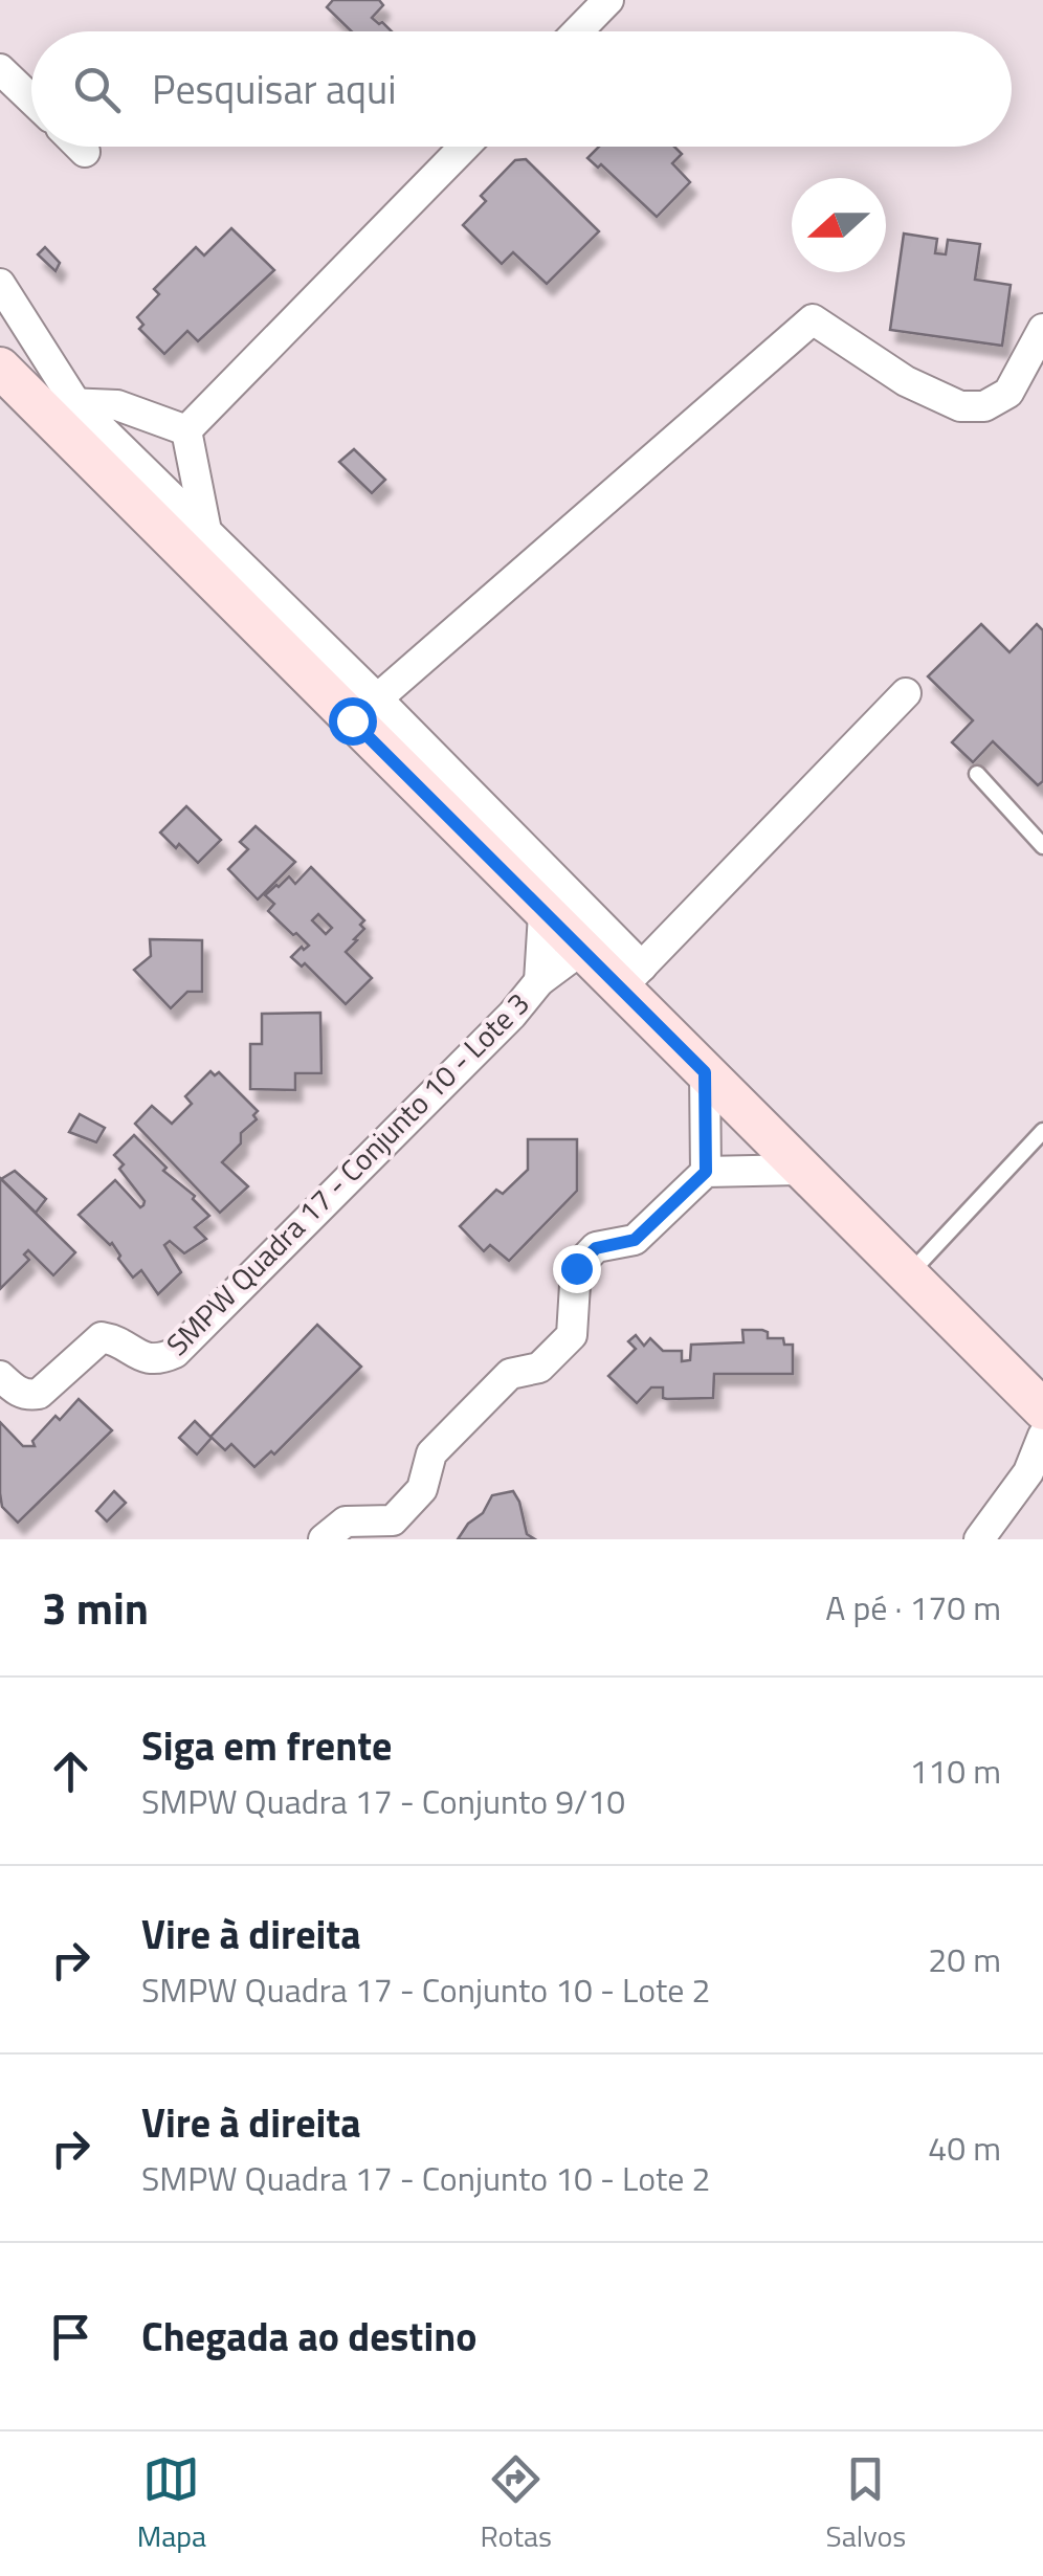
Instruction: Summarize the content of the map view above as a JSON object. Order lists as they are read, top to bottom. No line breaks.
{"streets":{"street":["SMPW Quadra 17 - Conjunto 10 - Lote 3"]},"north":"left","page":{"search":"Pesquisar aqui","heading":["3 min","A pé · 170 m"],"list":[["Siga em frente","SMPW Quadra 17 - Conjunto 9/10","110 m"],["Vire à direita","SMPW Quadra 17 - Conjunto 10 - Lote 2","20 m"],["Vire à direita","SMPW Quadra 17 - Conjunto 10 - Lote 2","40 m"],"Chegada ao destino"],"nav":["Mapa","Rotas","Salvos"]}}
